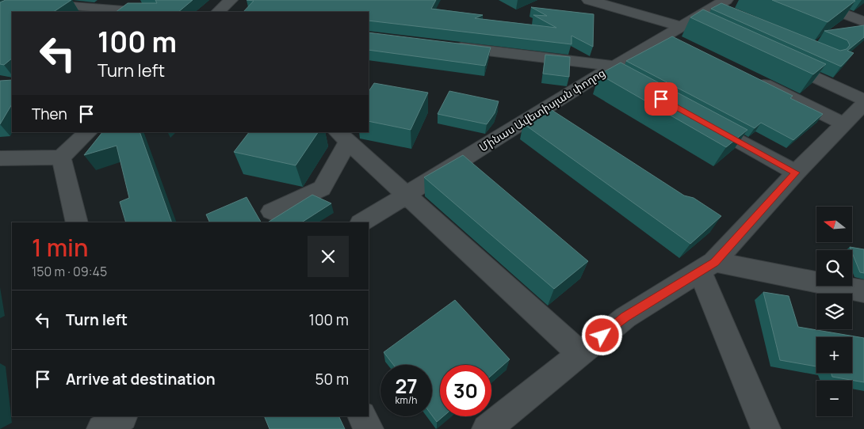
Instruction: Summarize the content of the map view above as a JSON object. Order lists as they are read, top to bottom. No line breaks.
{"streets":{"street":["Մինաս Ավետիսյան փողոց"]},"north":"left","page":{"turn":["100 m","Turn left"],"then":"Then","map_buttons":["+","−"],"heading":["1 min","150 m · 09:45"],"list":[{"name":"Turn left","value":"100 m"},{"name":"Arrive at destination","value":"50 m"}],"speed":"27 km/h","limit":"30"}}
